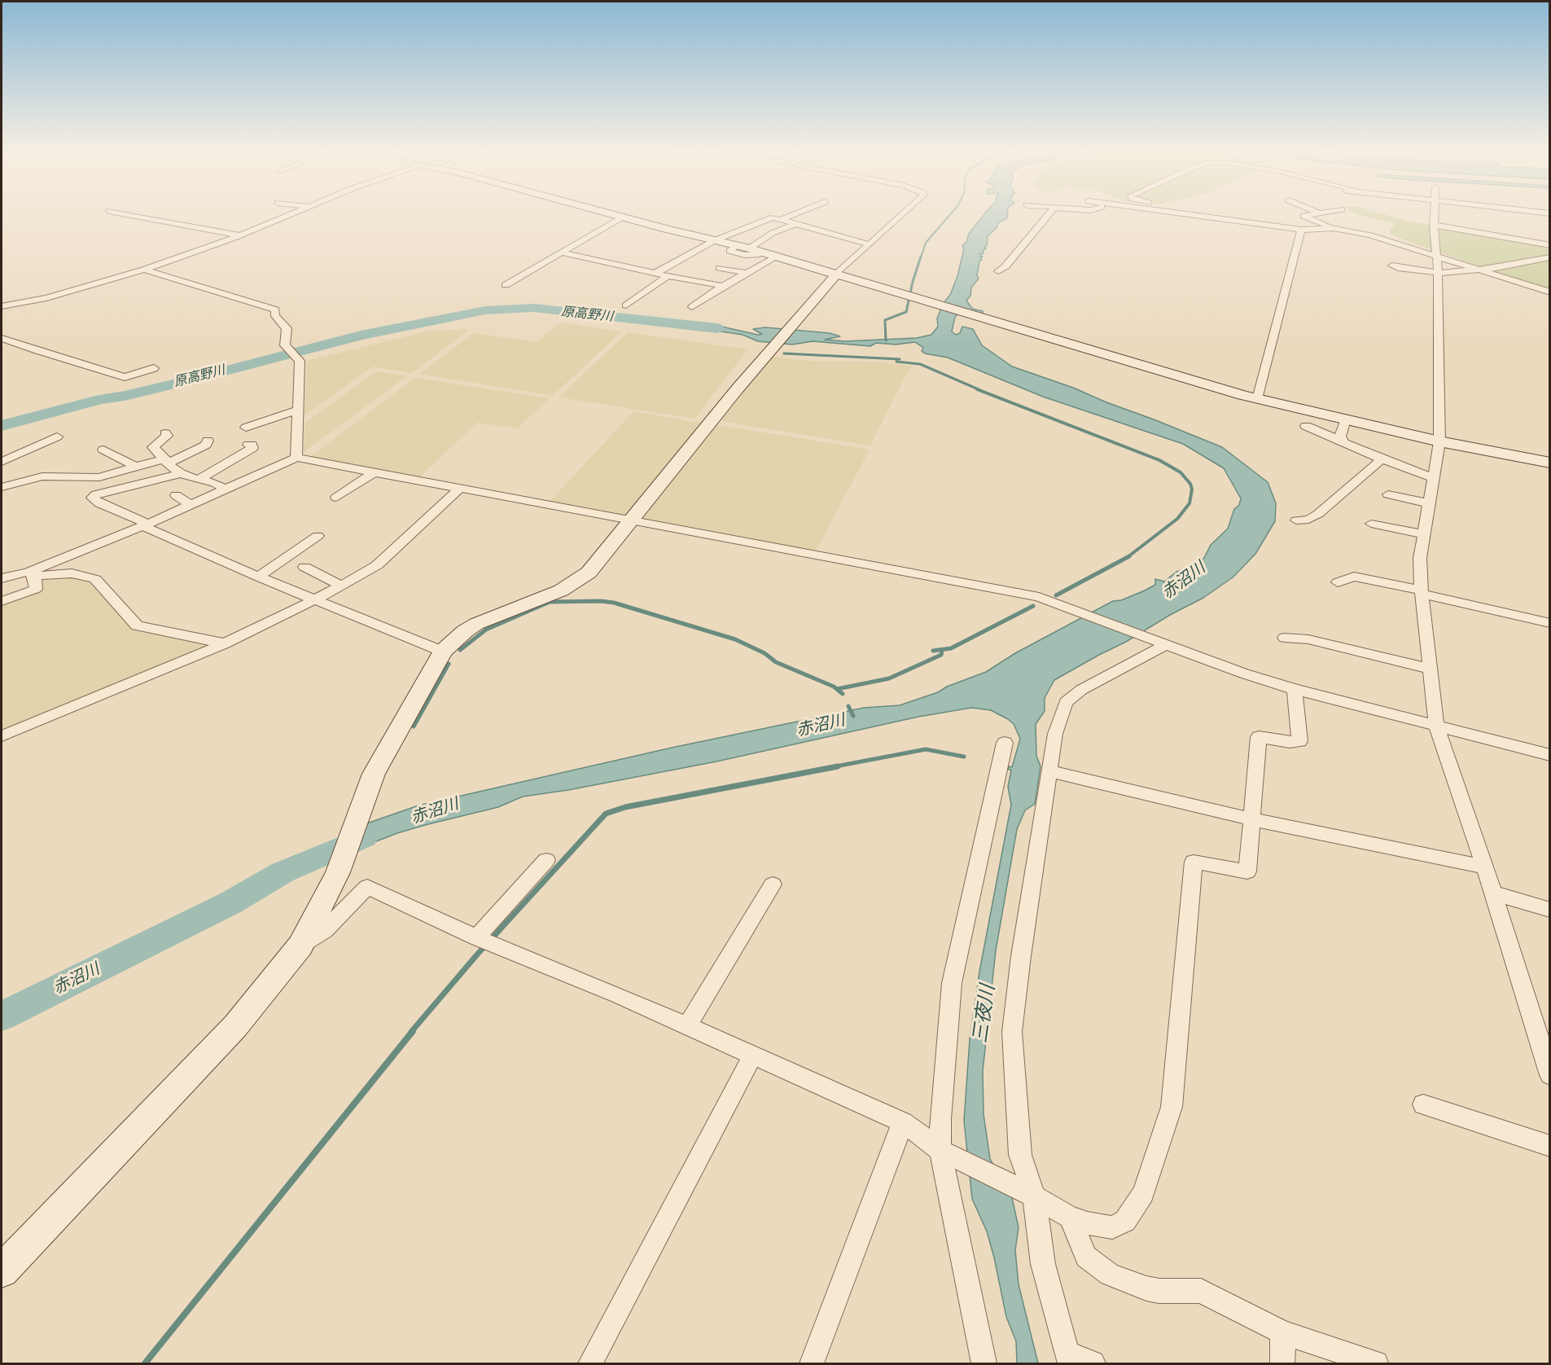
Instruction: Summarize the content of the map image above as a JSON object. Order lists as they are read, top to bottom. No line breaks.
{"water":["原高野川","赤沼川","三夜川"]}
